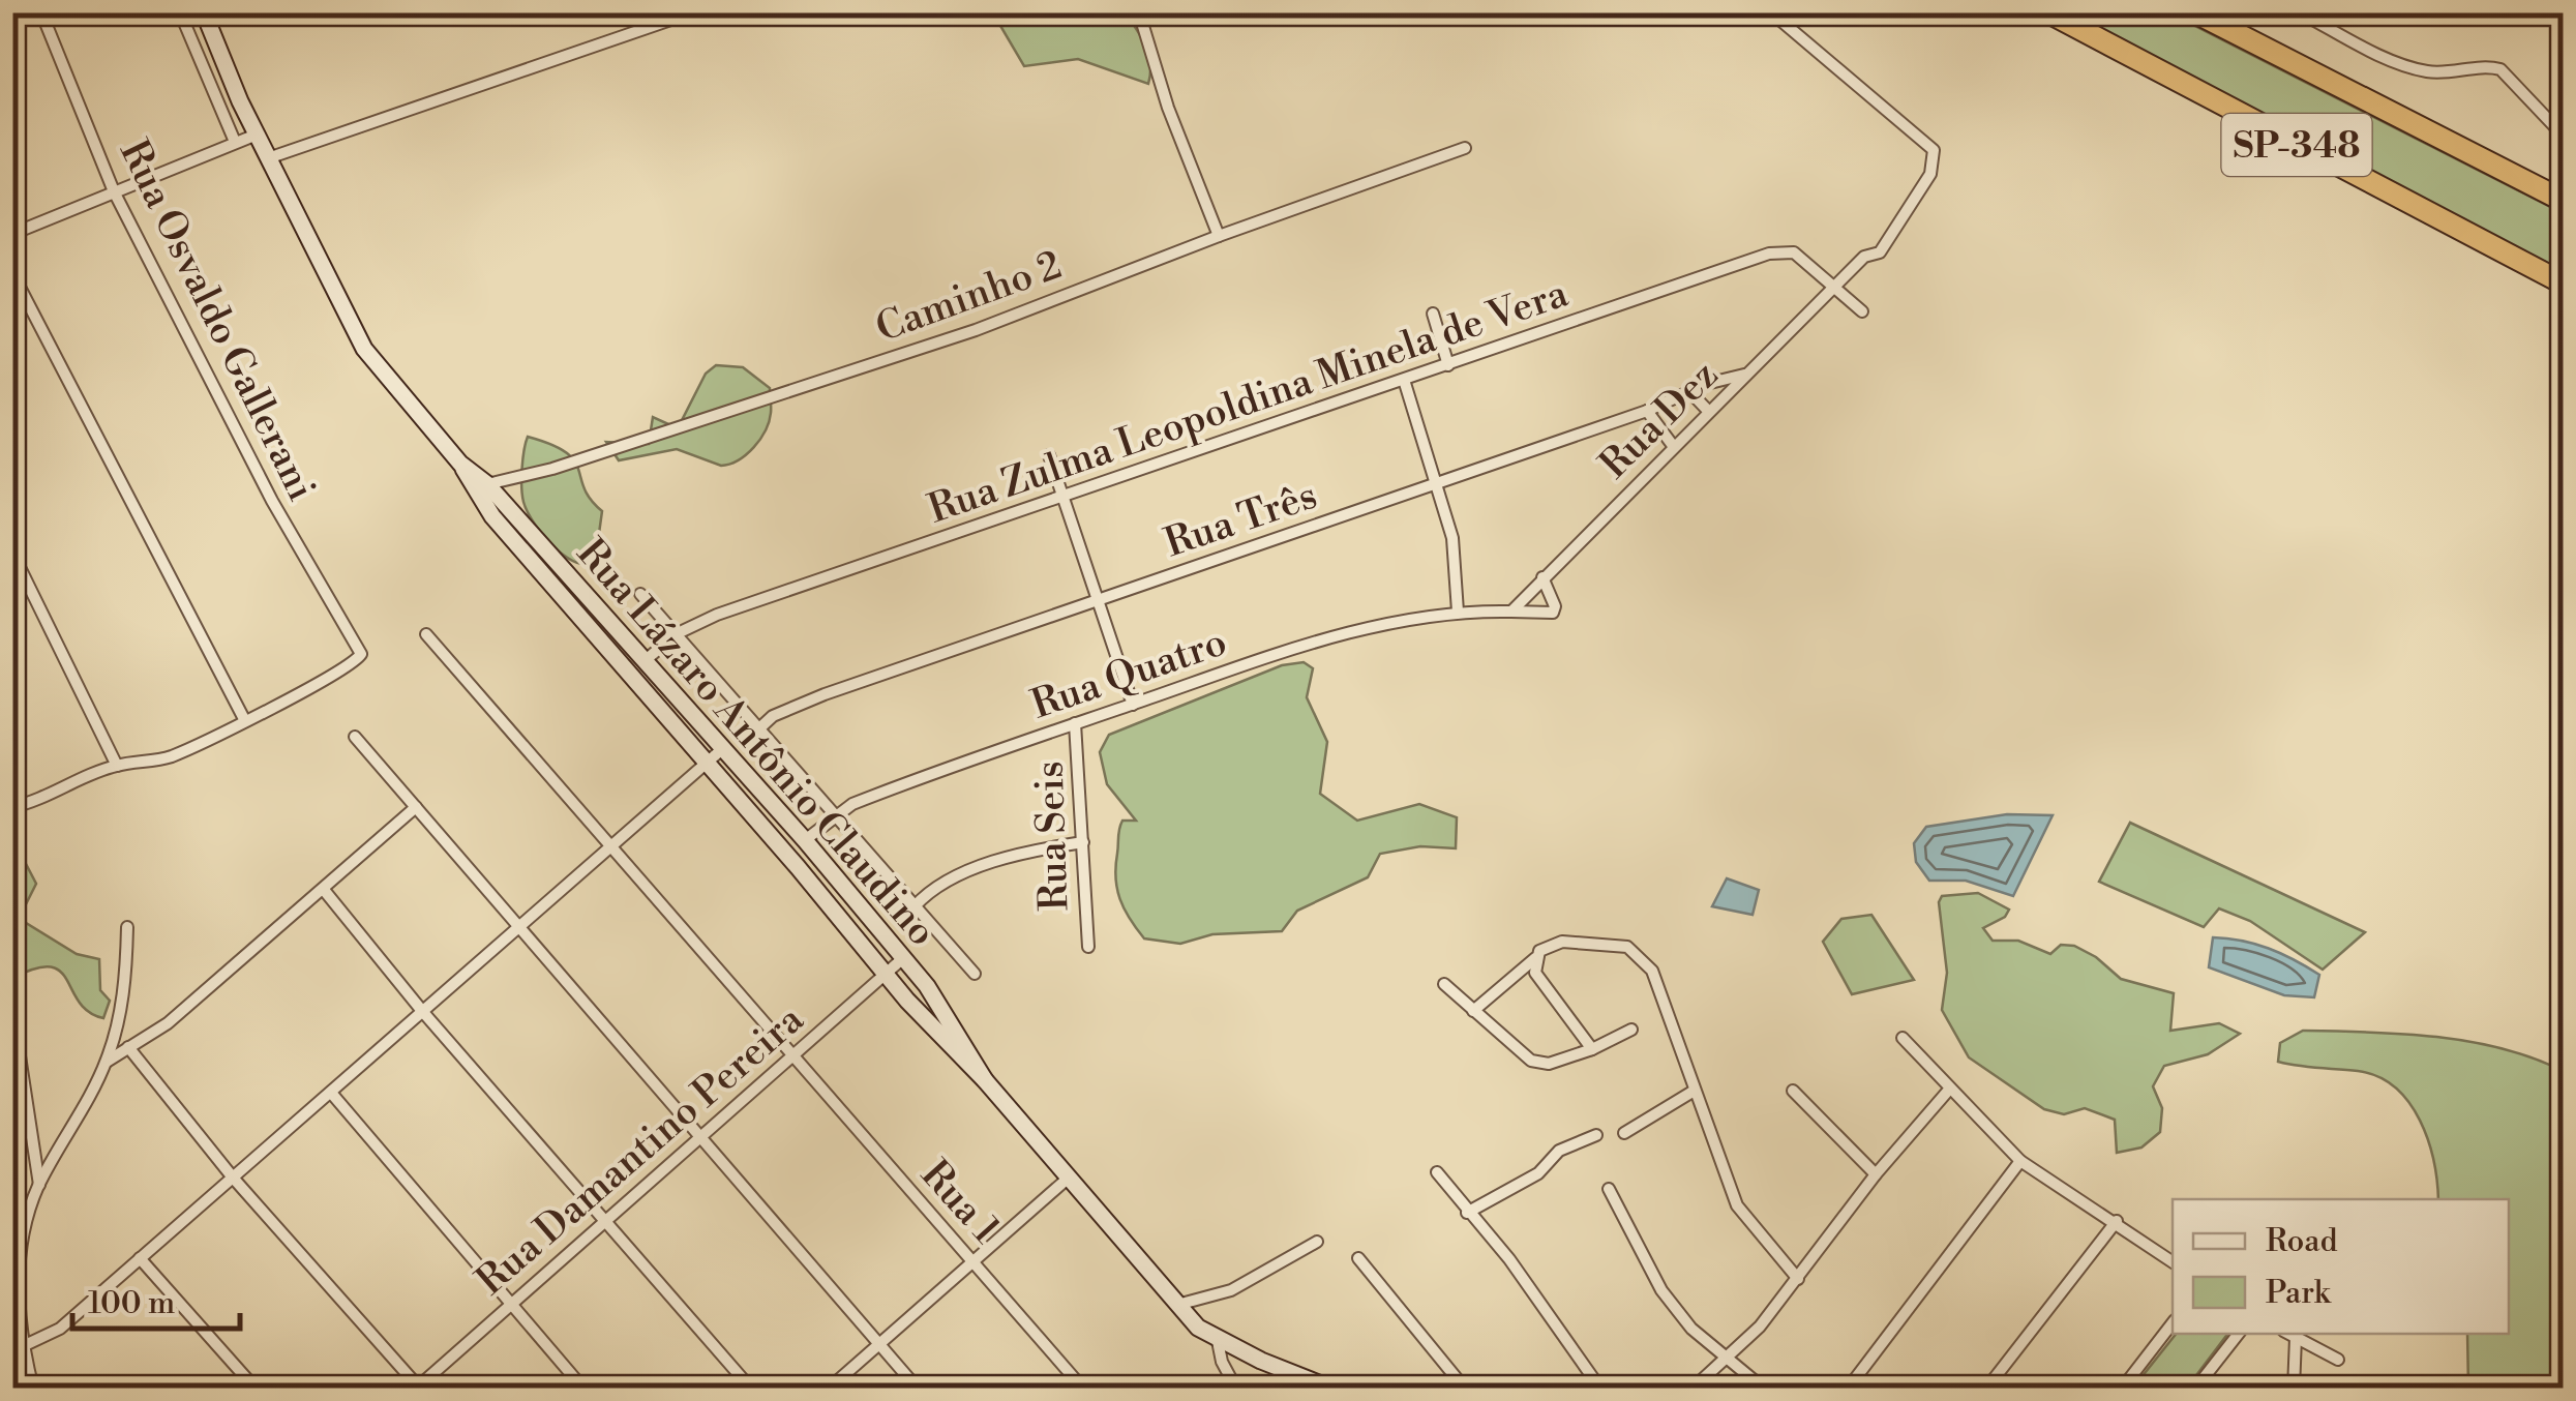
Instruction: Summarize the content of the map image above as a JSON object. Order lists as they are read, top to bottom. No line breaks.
{"streets":{"highway":["SP-348"],"main road":["Rua Lázaro Antônio Claudino"],"street":["Caminho 2","Rua Osvaldo Gallerani","Rua Zulma Leopoldina Minela de Vera","Rua Dez","Rua Três","Rua Quatro","Rua Seis","Rua Damantino Pereira","Rua 1"]},"crossings":[["Caminho 2","Rua Lázaro Antônio Claudino"],["Rua Zulma Leopoldina Minela de Vera","Rua Dez"],["Rua Zulma Leopoldina Minela de Vera","Rua Lázaro Antônio Claudino"],["Rua Dez","Rua Três"],["Rua Dez","Rua Quatro"],["Rua Quatro","Rua Lázaro Antônio Claudino"],["Rua Quatro","Rua Seis"],["Rua Lázaro Antônio Claudino","Rua Damantino Pereira"],["Rua Damantino Pereira","Rua 1"]],"legend":["Road","Park"],"scale_bar":"100 m"}
